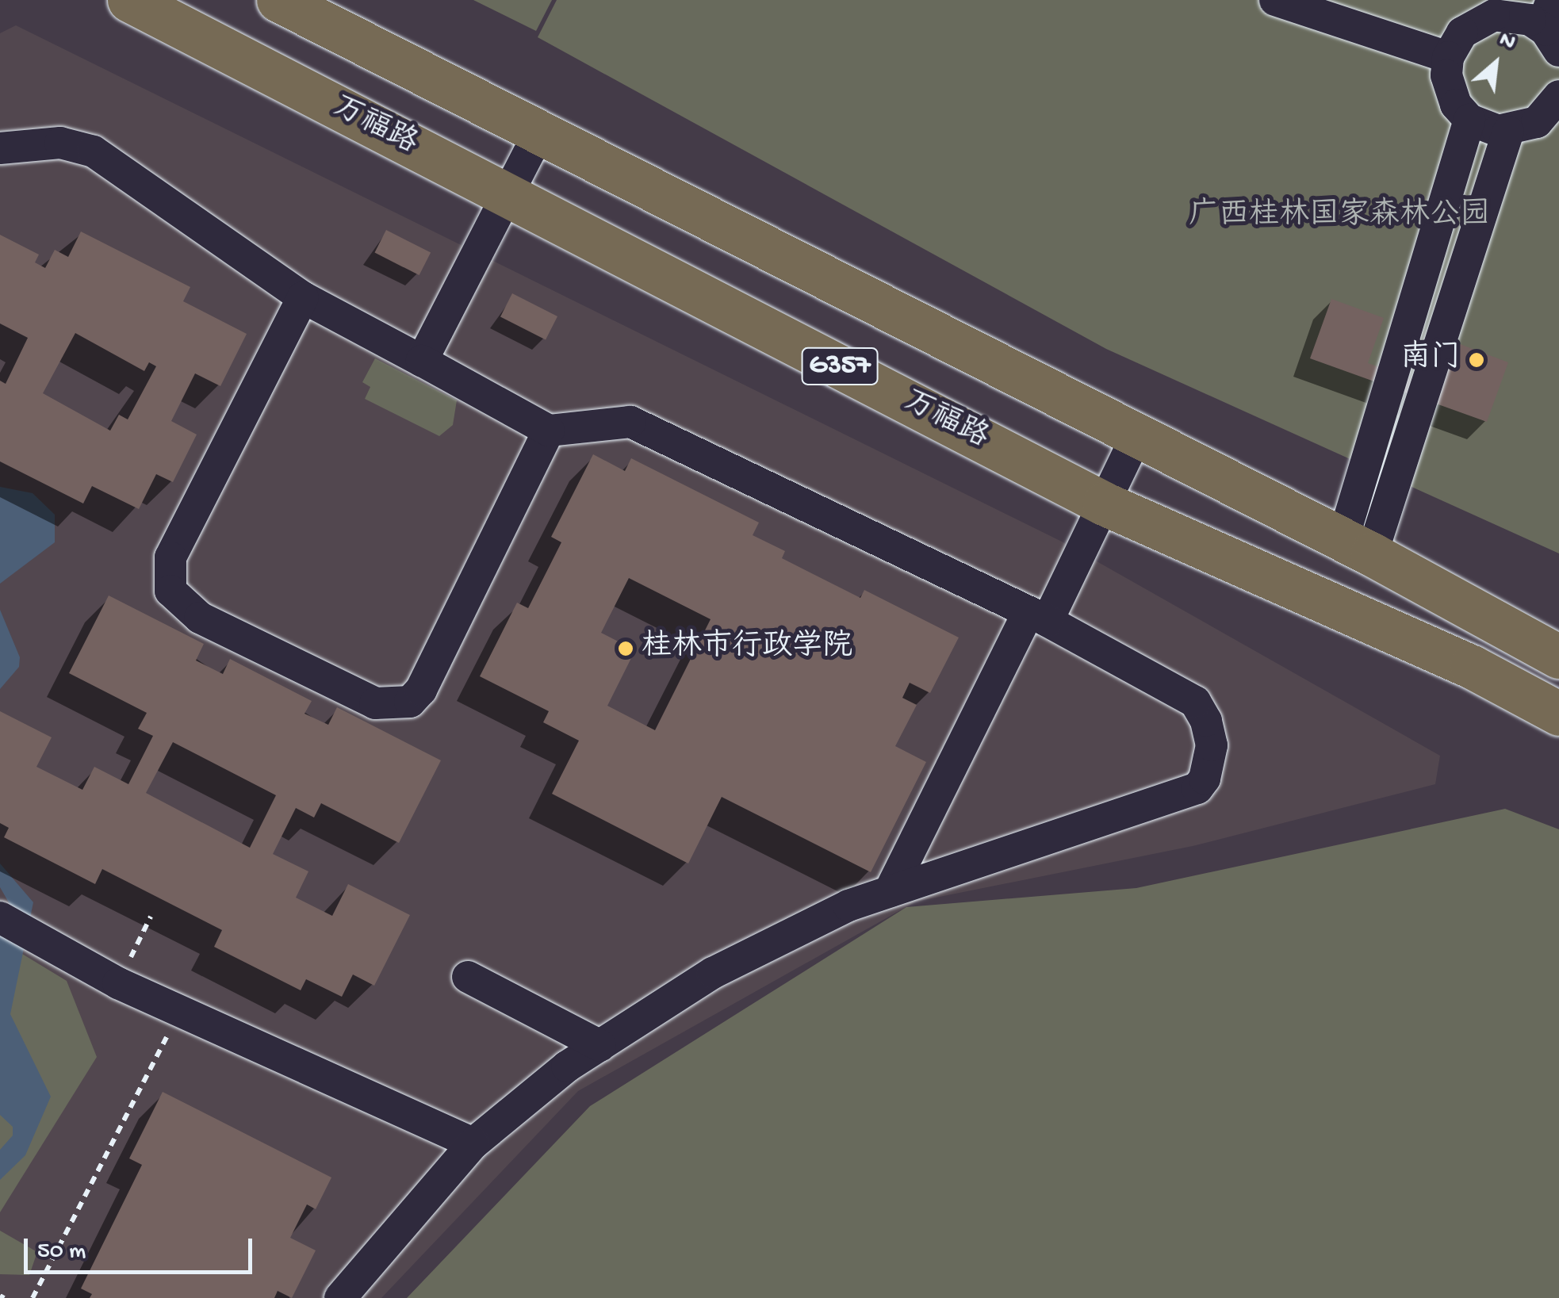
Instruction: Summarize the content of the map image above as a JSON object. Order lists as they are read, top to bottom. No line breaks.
{"streets":{"highway":["万福路","G357"]},"parks":["广西桂林国家森林公园"],"places":["南门","桂林市行政学院"],"scale_bar":"50 m","north":"top right"}
